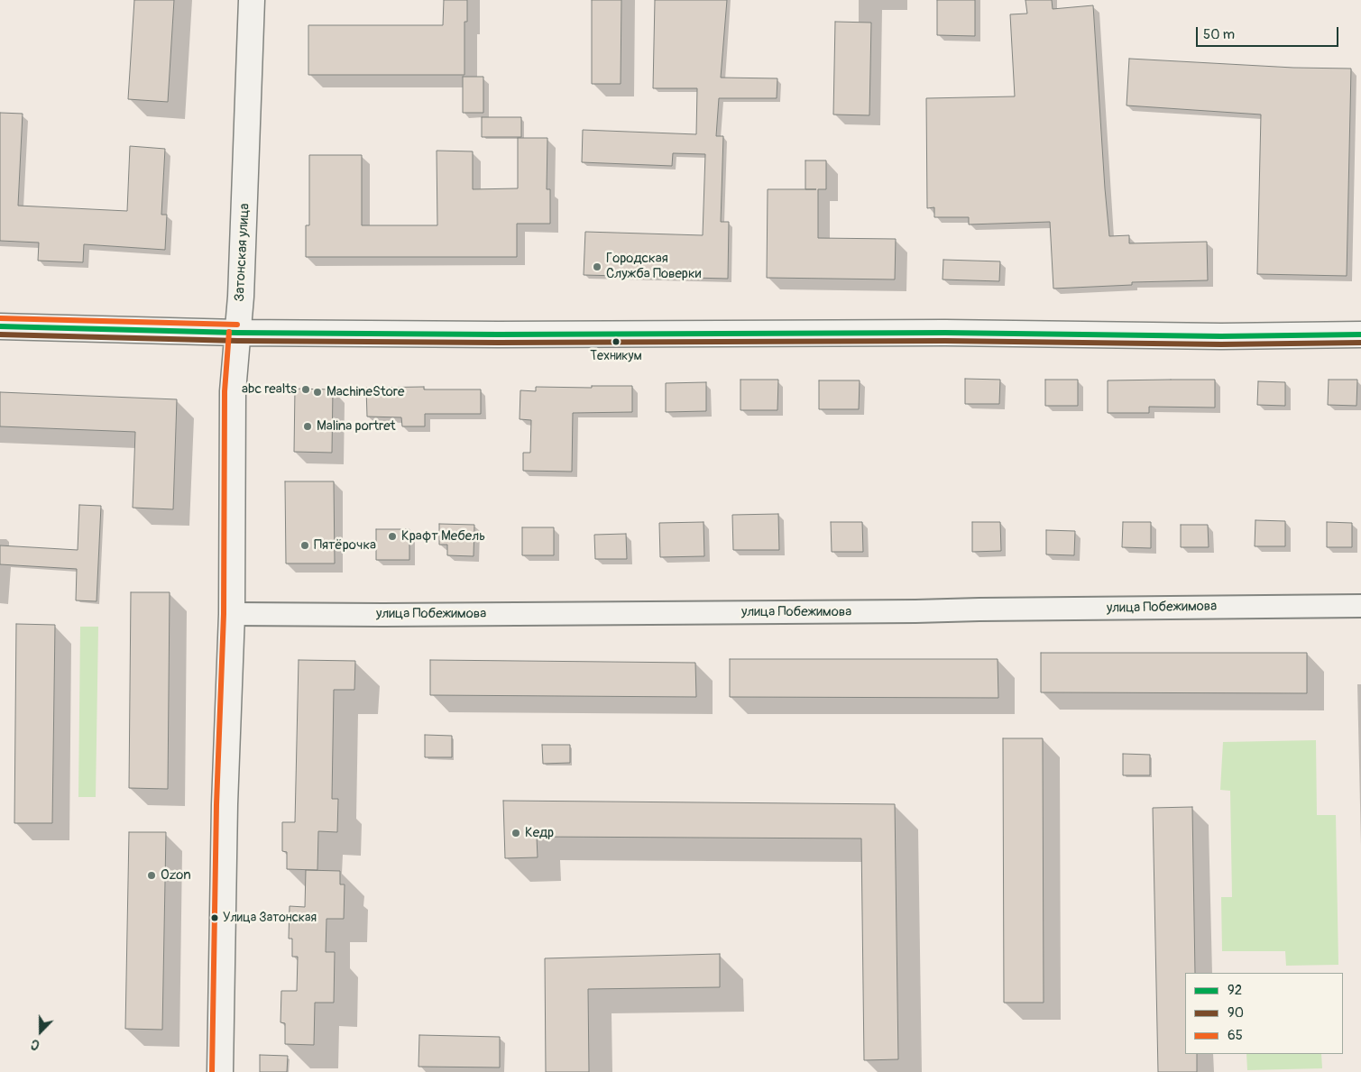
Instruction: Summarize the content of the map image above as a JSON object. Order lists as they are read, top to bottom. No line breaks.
{"streets":{"street":["Затонская улица","улица Побежимова"]},"crossings":[["Затонская улица","улица Побежимова"]],"places":["Городская Служба Поверки","Техникум","abc realts","MachineStore","Malina portret","Крафт Мебель","Пятёрочка","Кедр","Ozon","Улица Затонская"],"lines":["transit line 65","transit line 92","transit line 90"],"legend":["92","90","65"],"scale_bar":"50 m","north":"bottom"}
